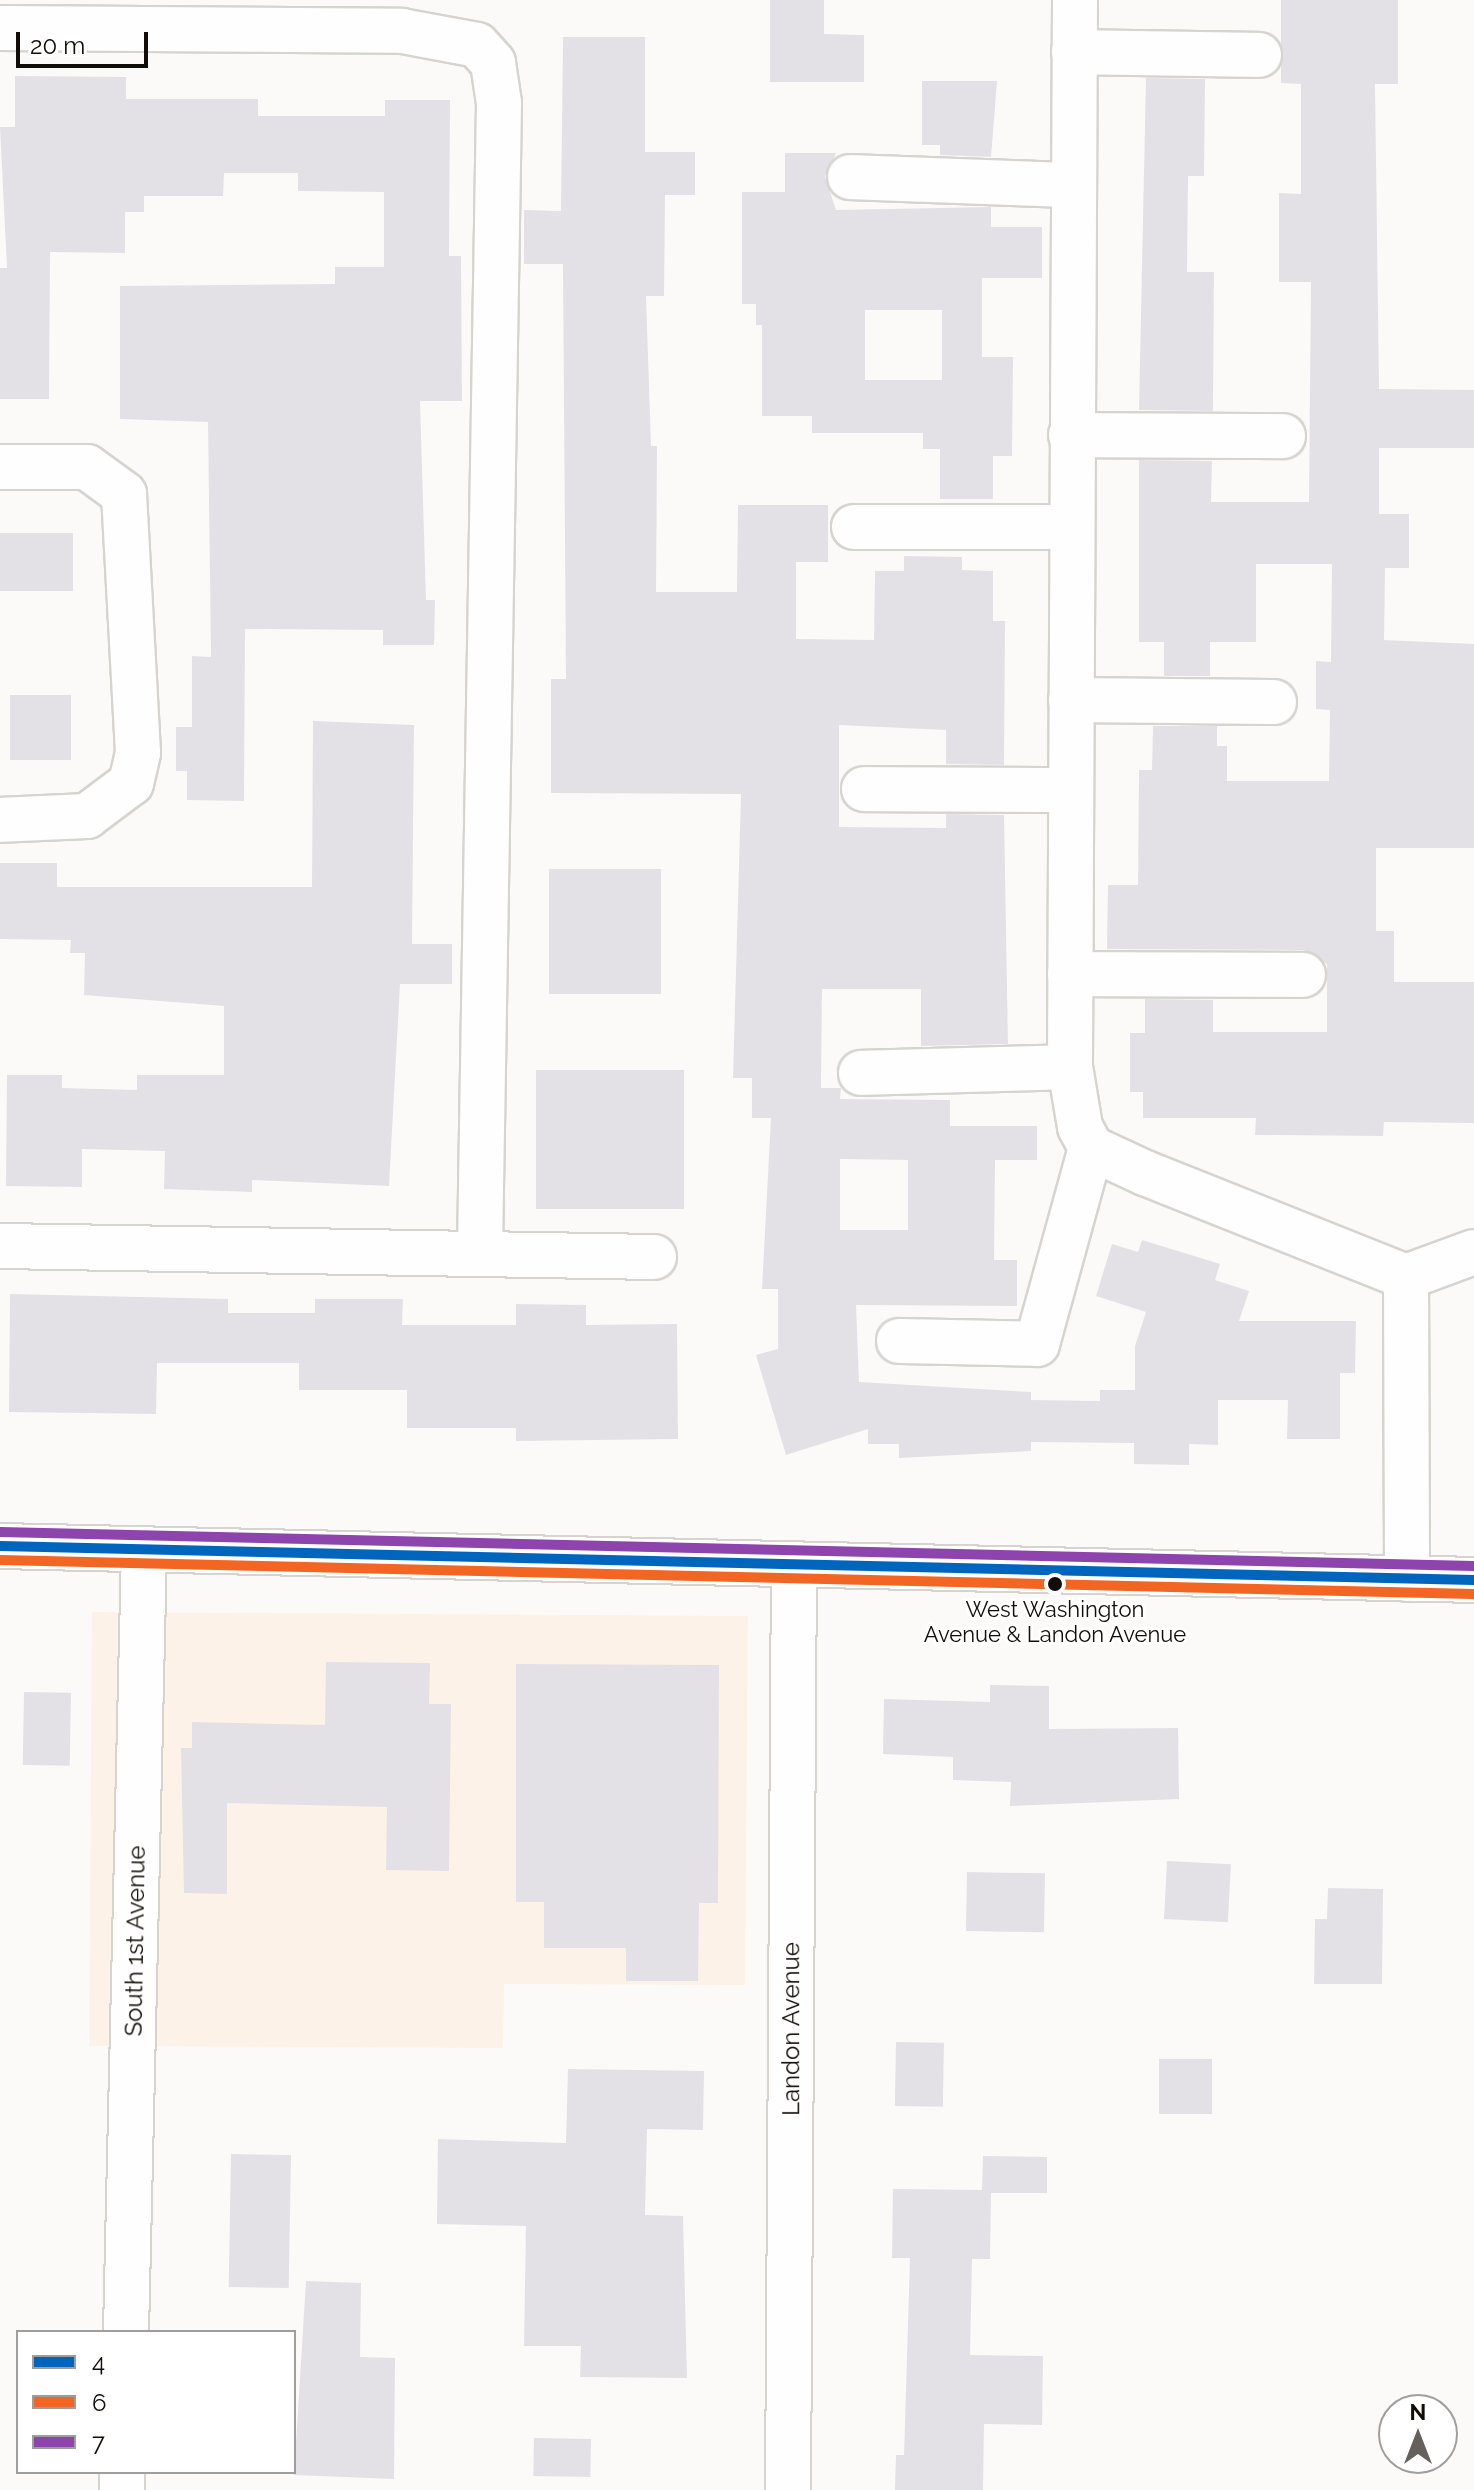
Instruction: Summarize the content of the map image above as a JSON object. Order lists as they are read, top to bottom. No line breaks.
{"streets":{"street":["South 1st Avenue","Landon Avenue"]},"places":["West Washington Avenue & Landon Avenue"],"lines":["transit line 7","transit line 4","transit line 6"],"legend":["4","6","7"],"scale_bar":"20 m","north":"top"}
